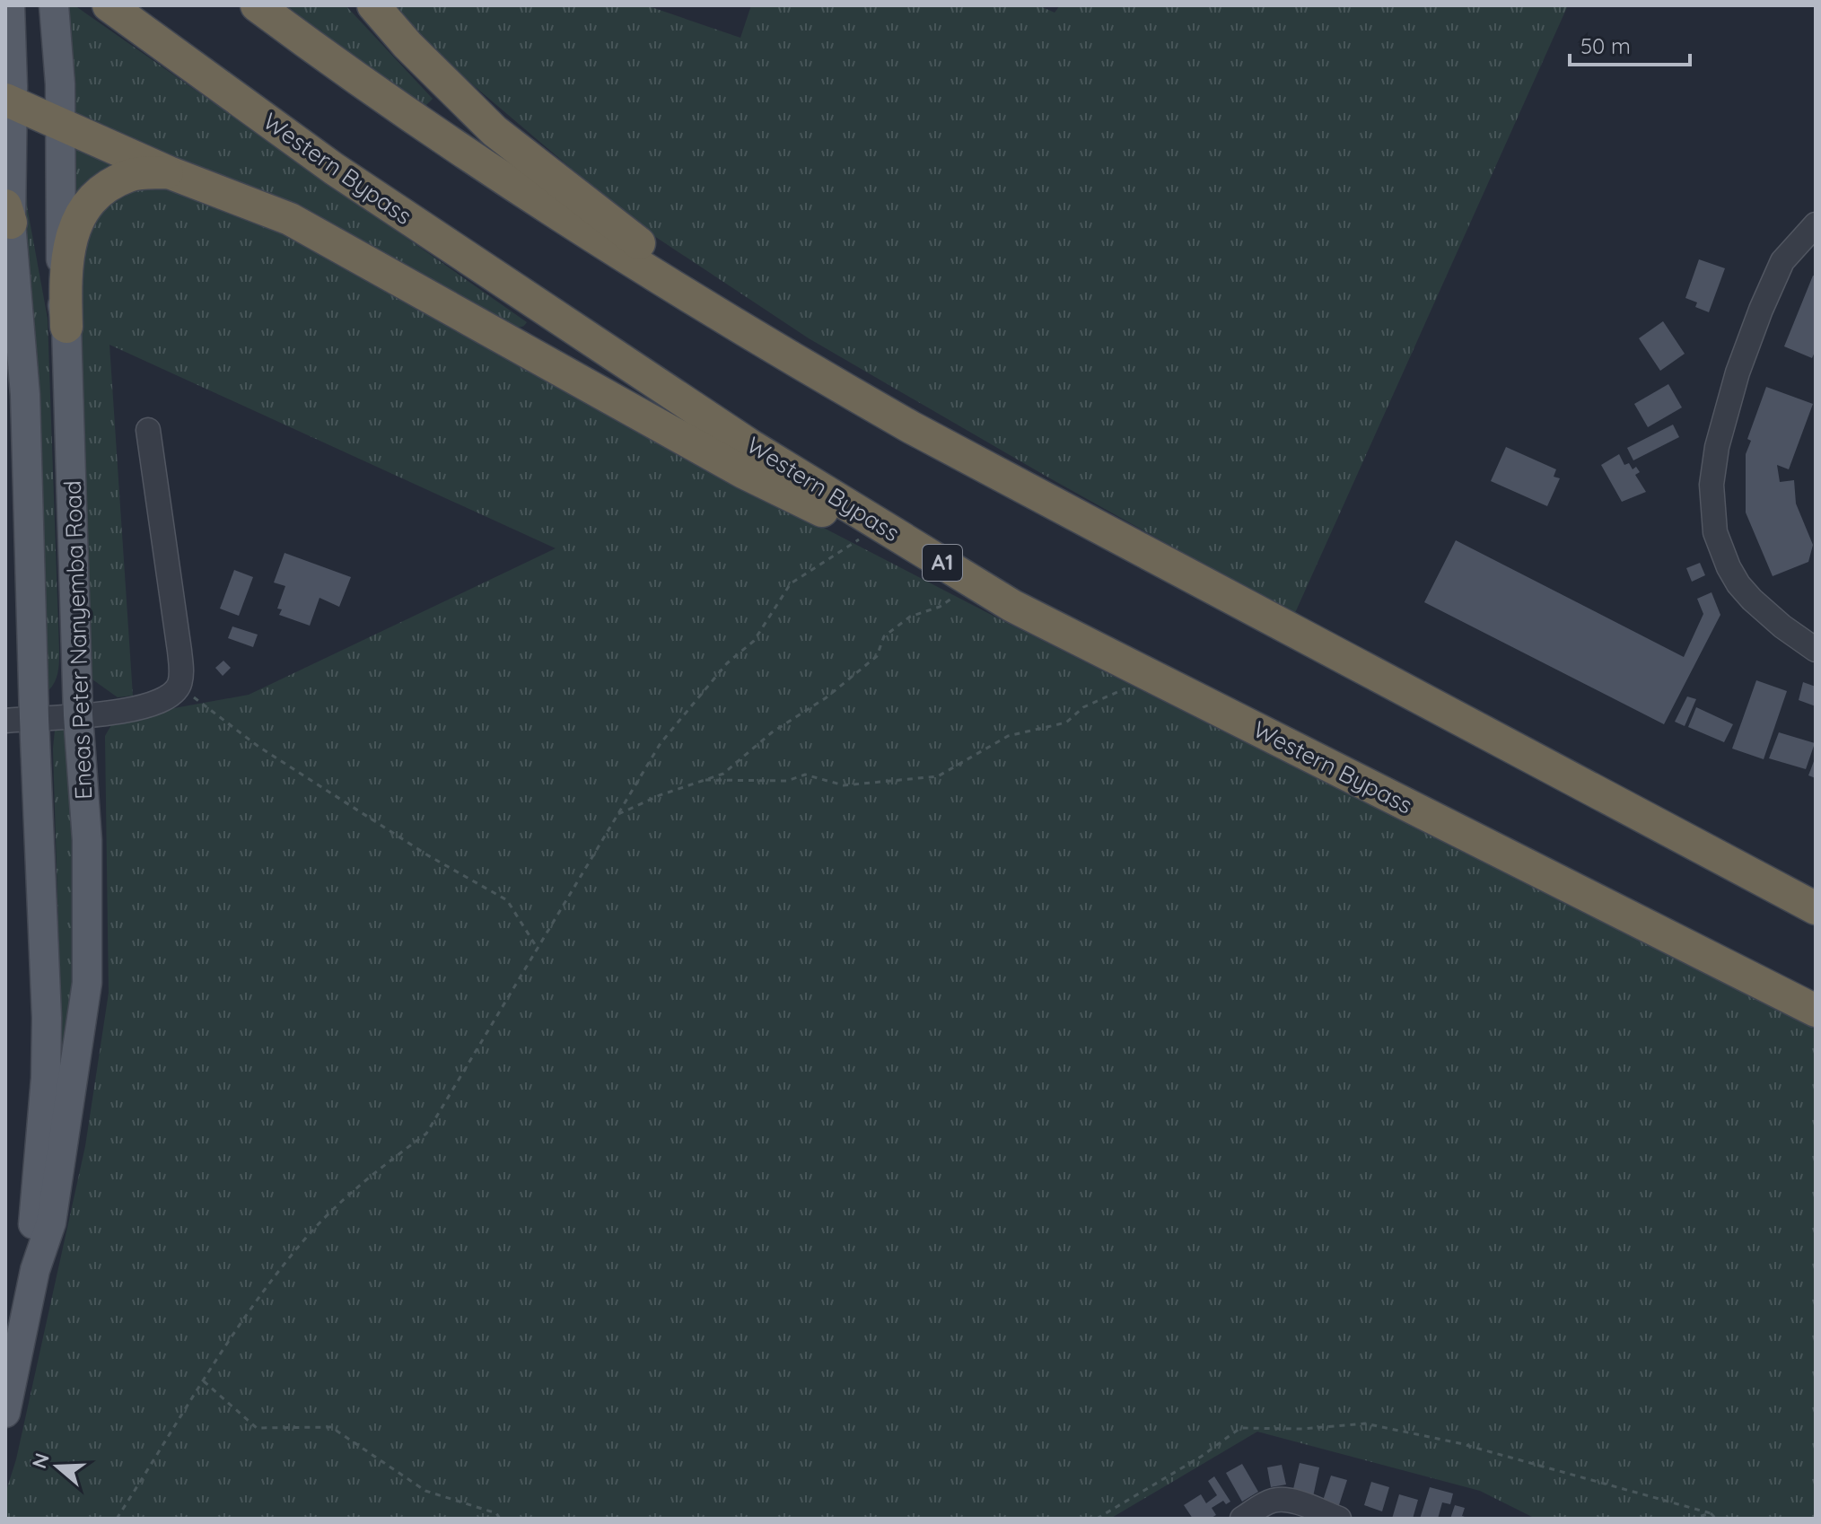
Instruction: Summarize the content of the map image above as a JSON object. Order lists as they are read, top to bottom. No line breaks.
{"streets":{"highway":["Western Bypass","A1"],"main road":["Eneas Peter Nanyemba Road"]},"scale_bar":"50 m","north":"left"}
